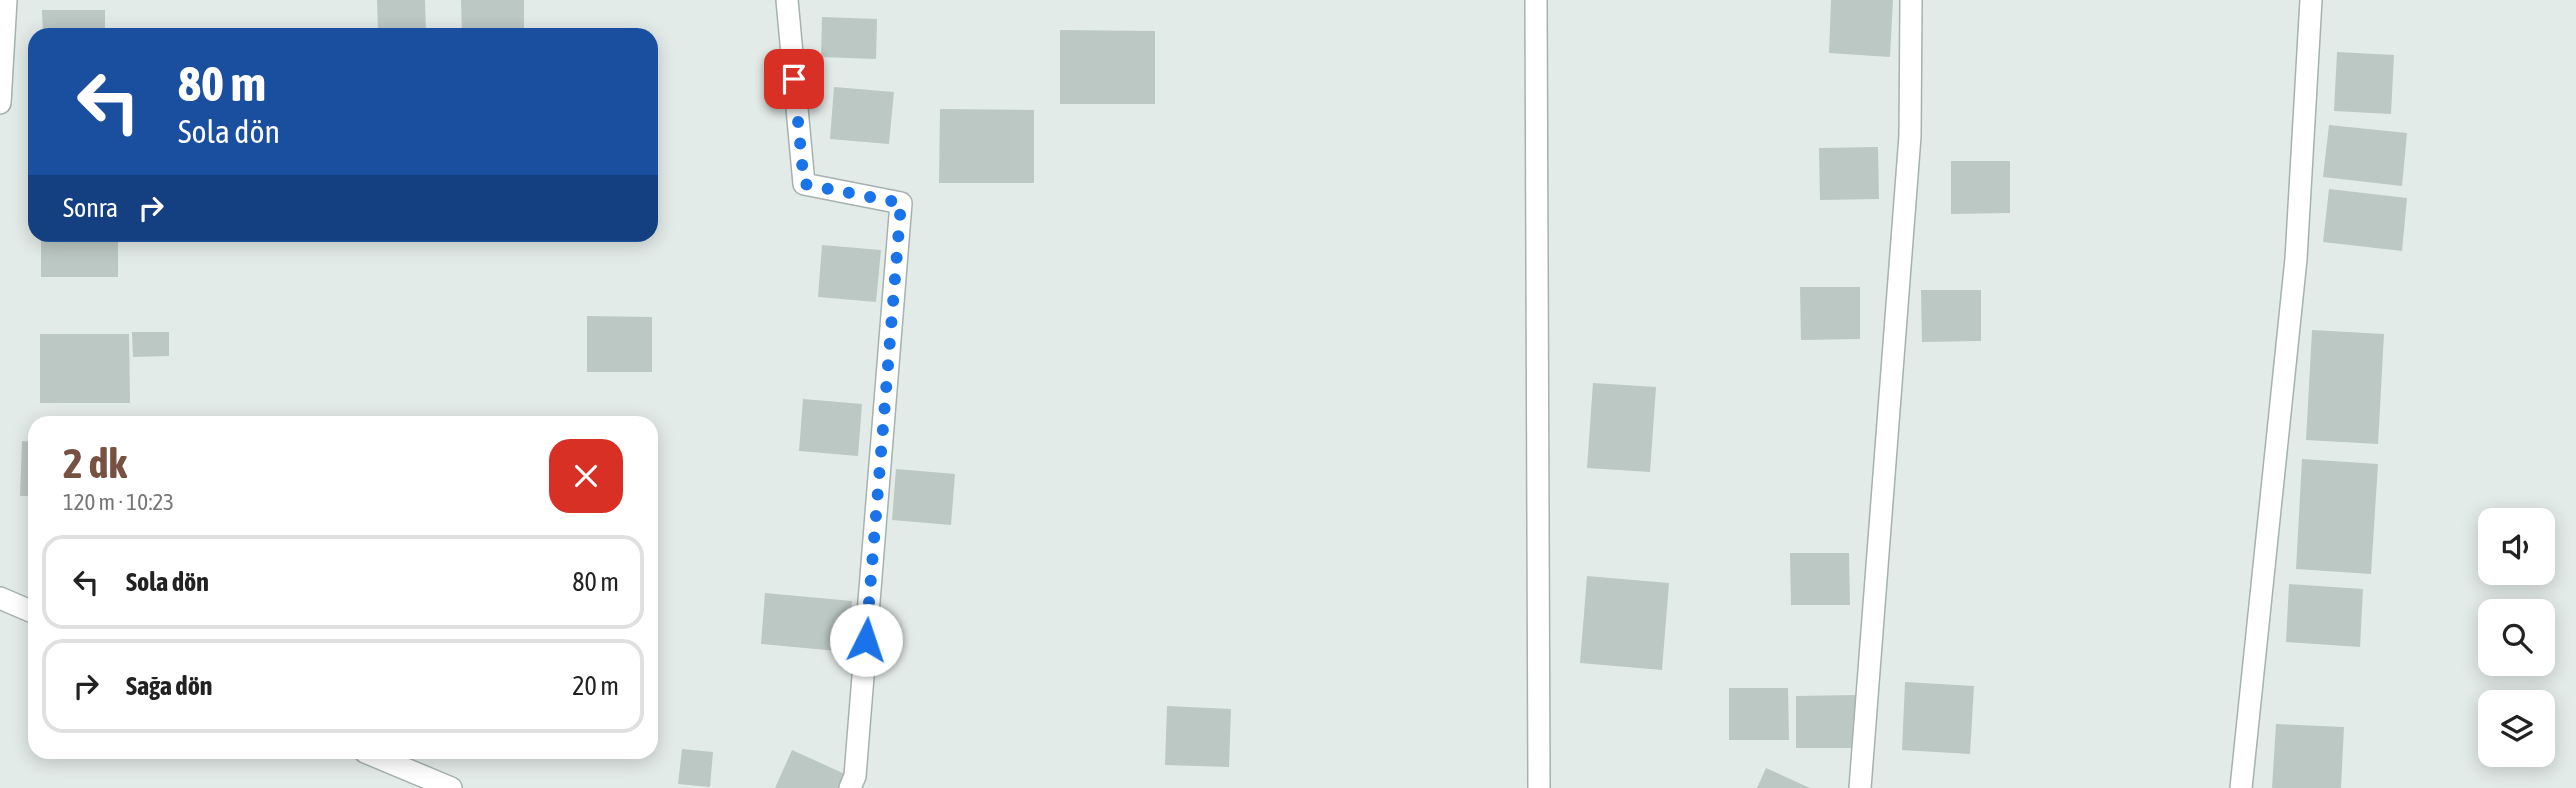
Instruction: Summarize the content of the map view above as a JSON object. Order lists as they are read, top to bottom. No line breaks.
{"page":{"turn":["80 m","Sola dön"],"then":"Sonra","heading":["2 dk","120 m · 10:23"],"list":[{"name":"Sola dön","value":"80 m"},{"name":"Sağa dön","value":"20 m"}]}}
